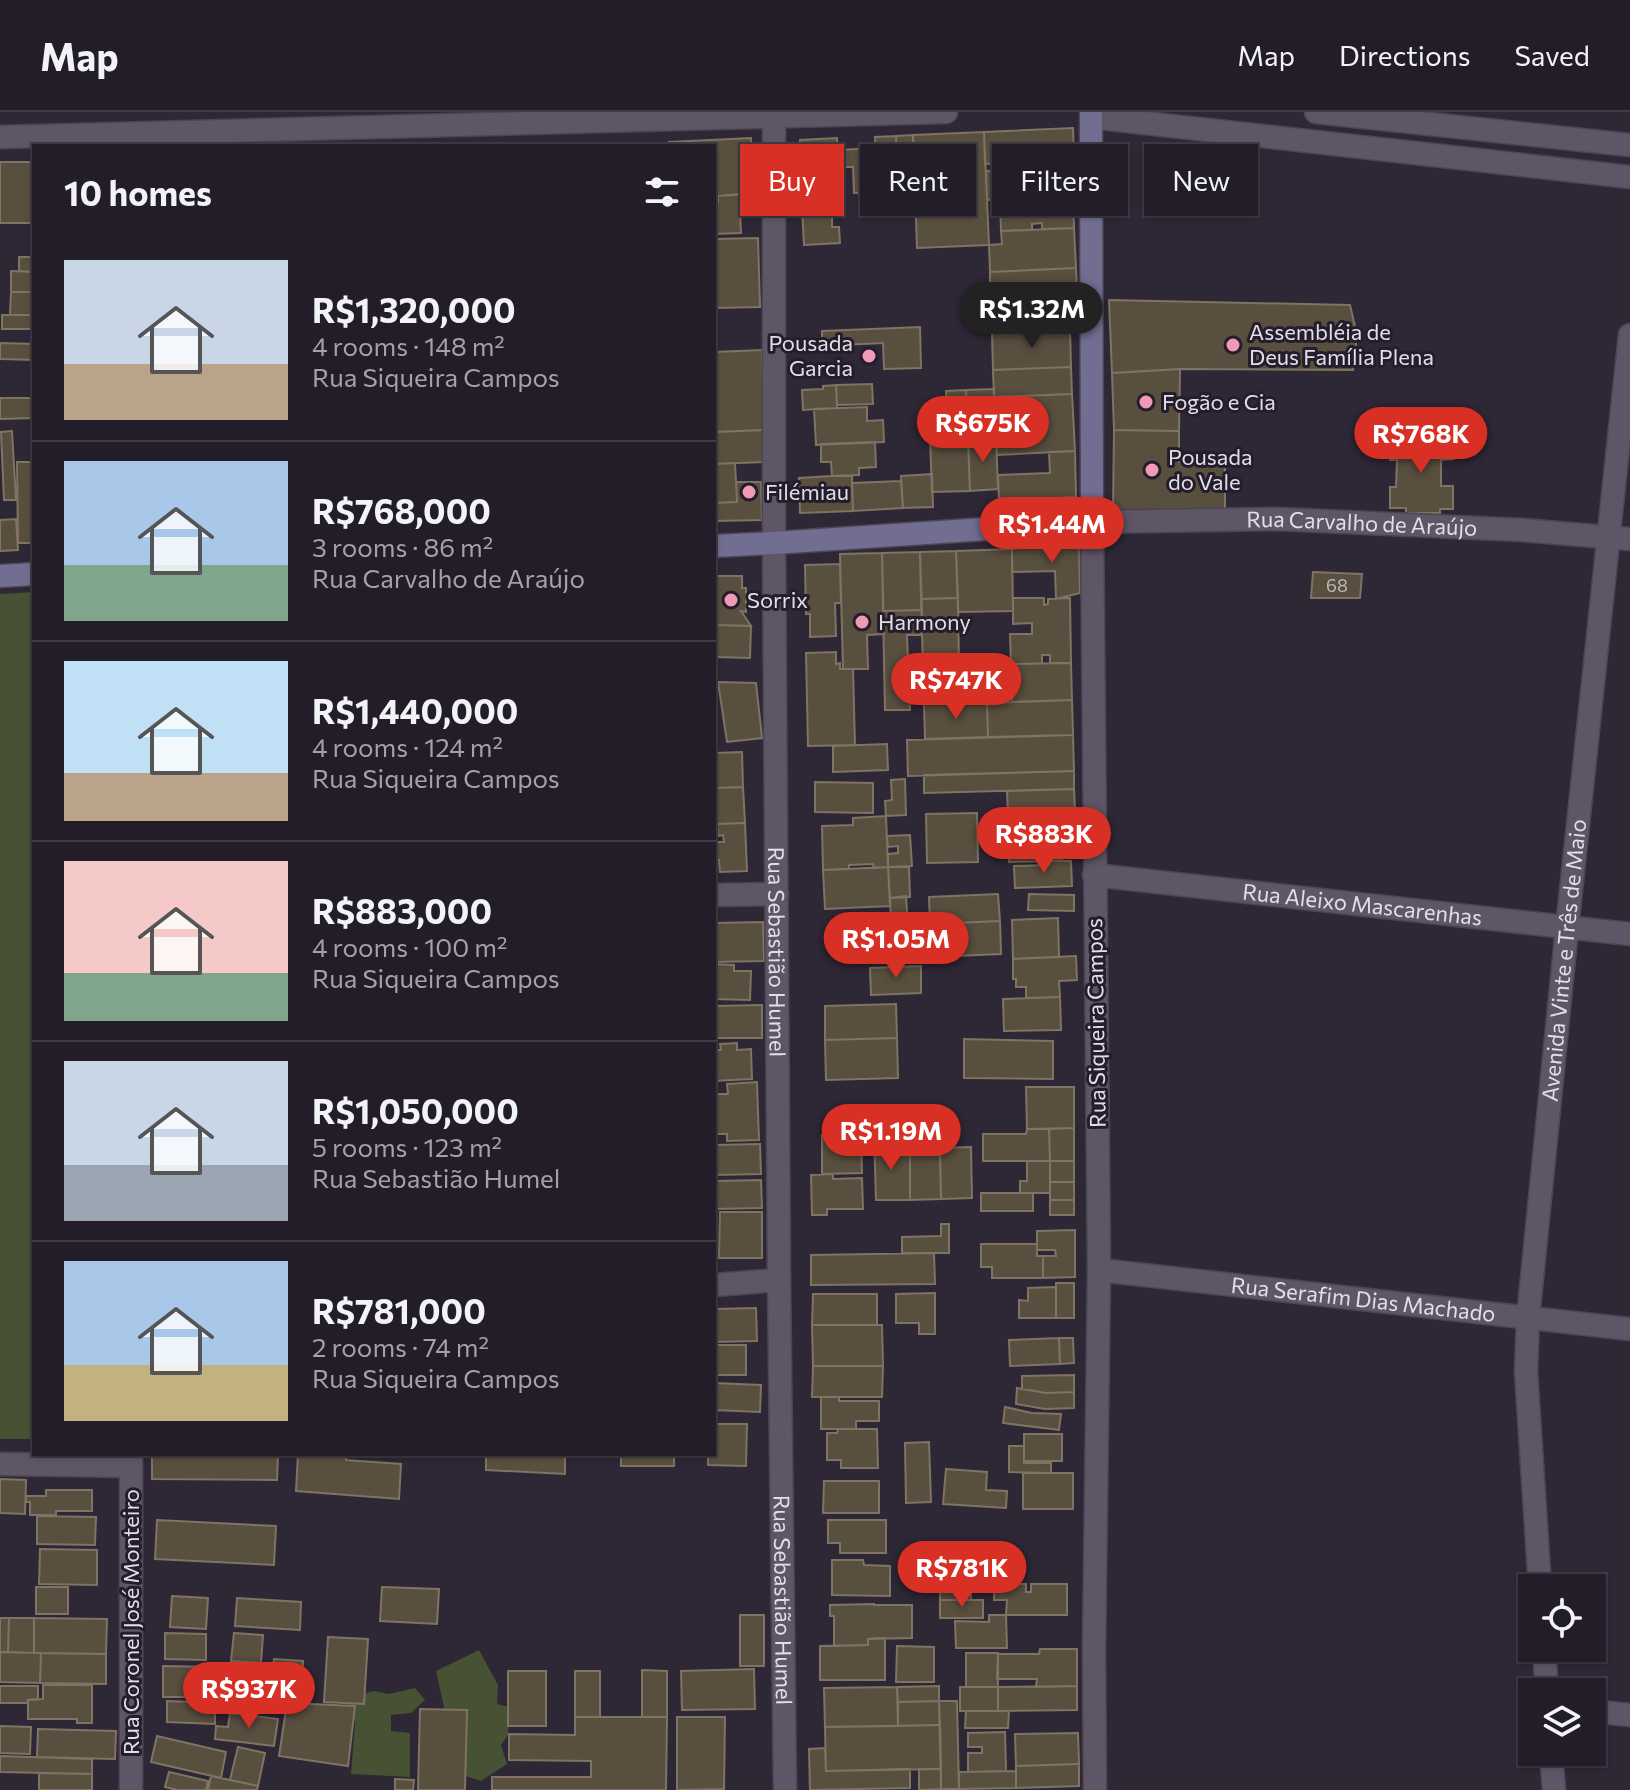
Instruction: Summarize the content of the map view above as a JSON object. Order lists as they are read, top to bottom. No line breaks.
{"streets":{"main road":["Rua Siqueira Campos"],"street":["Rua Carvalho de Araújo","Rua Aleixo Mascarenhas","Rua Sebastião Humel","Avenida Vinte e Três de Maio","Rua Serafim Dias Machado","Rua Coronel José Monteiro"]},"crossings":[["Rua Carvalho de Araújo","Avenida Vinte e Três de Maio"],["Rua Carvalho de Araújo","Rua Siqueira Campos"],["Rua Aleixo Mascarenhas","Avenida Vinte e Três de Maio"],["Rua Aleixo Mascarenhas","Rua Siqueira Campos"],["Avenida Vinte e Três de Maio","Rua Serafim Dias Machado"],["Rua Siqueira Campos","Rua Serafim Dias Machado"]],"places":["Assembléia de Deus Família Plena","Pousada Garcia","Fogão e Cia","Pousada do Vale","Filémiau","Sorrix","Harmony"],"house_numbers":["68"],"page":{"header":"Map","nav":["Map","Directions","Saved"],"chip":["Buy","Rent","Filters","New"],"heading":"10 homes","list":[{"name":"R$1,320,000","note":"4 rooms · 148 m² · Rua Siqueira Campos"},{"name":"R$768,000","note":"3 rooms · 86 m² · Rua Carvalho de Araújo"},{"name":"R$1,440,000","note":"4 rooms · 124 m² · Rua Siqueira Campos"},{"name":"R$883,000","note":"4 rooms · 100 m² · Rua Siqueira Campos"},{"name":"R$1,050,000","note":"5 rooms · 123 m² · Rua Sebastião Humel"},{"name":"R$781,000","note":"2 rooms · 74 m² · Rua Siqueira Campos"}],"price":["R$1.32M","R$675K","R$768K","R$1.44M","R$747K","R$883K","R$1.05M","R$1.19M","R$781K","R$937K"]}}
